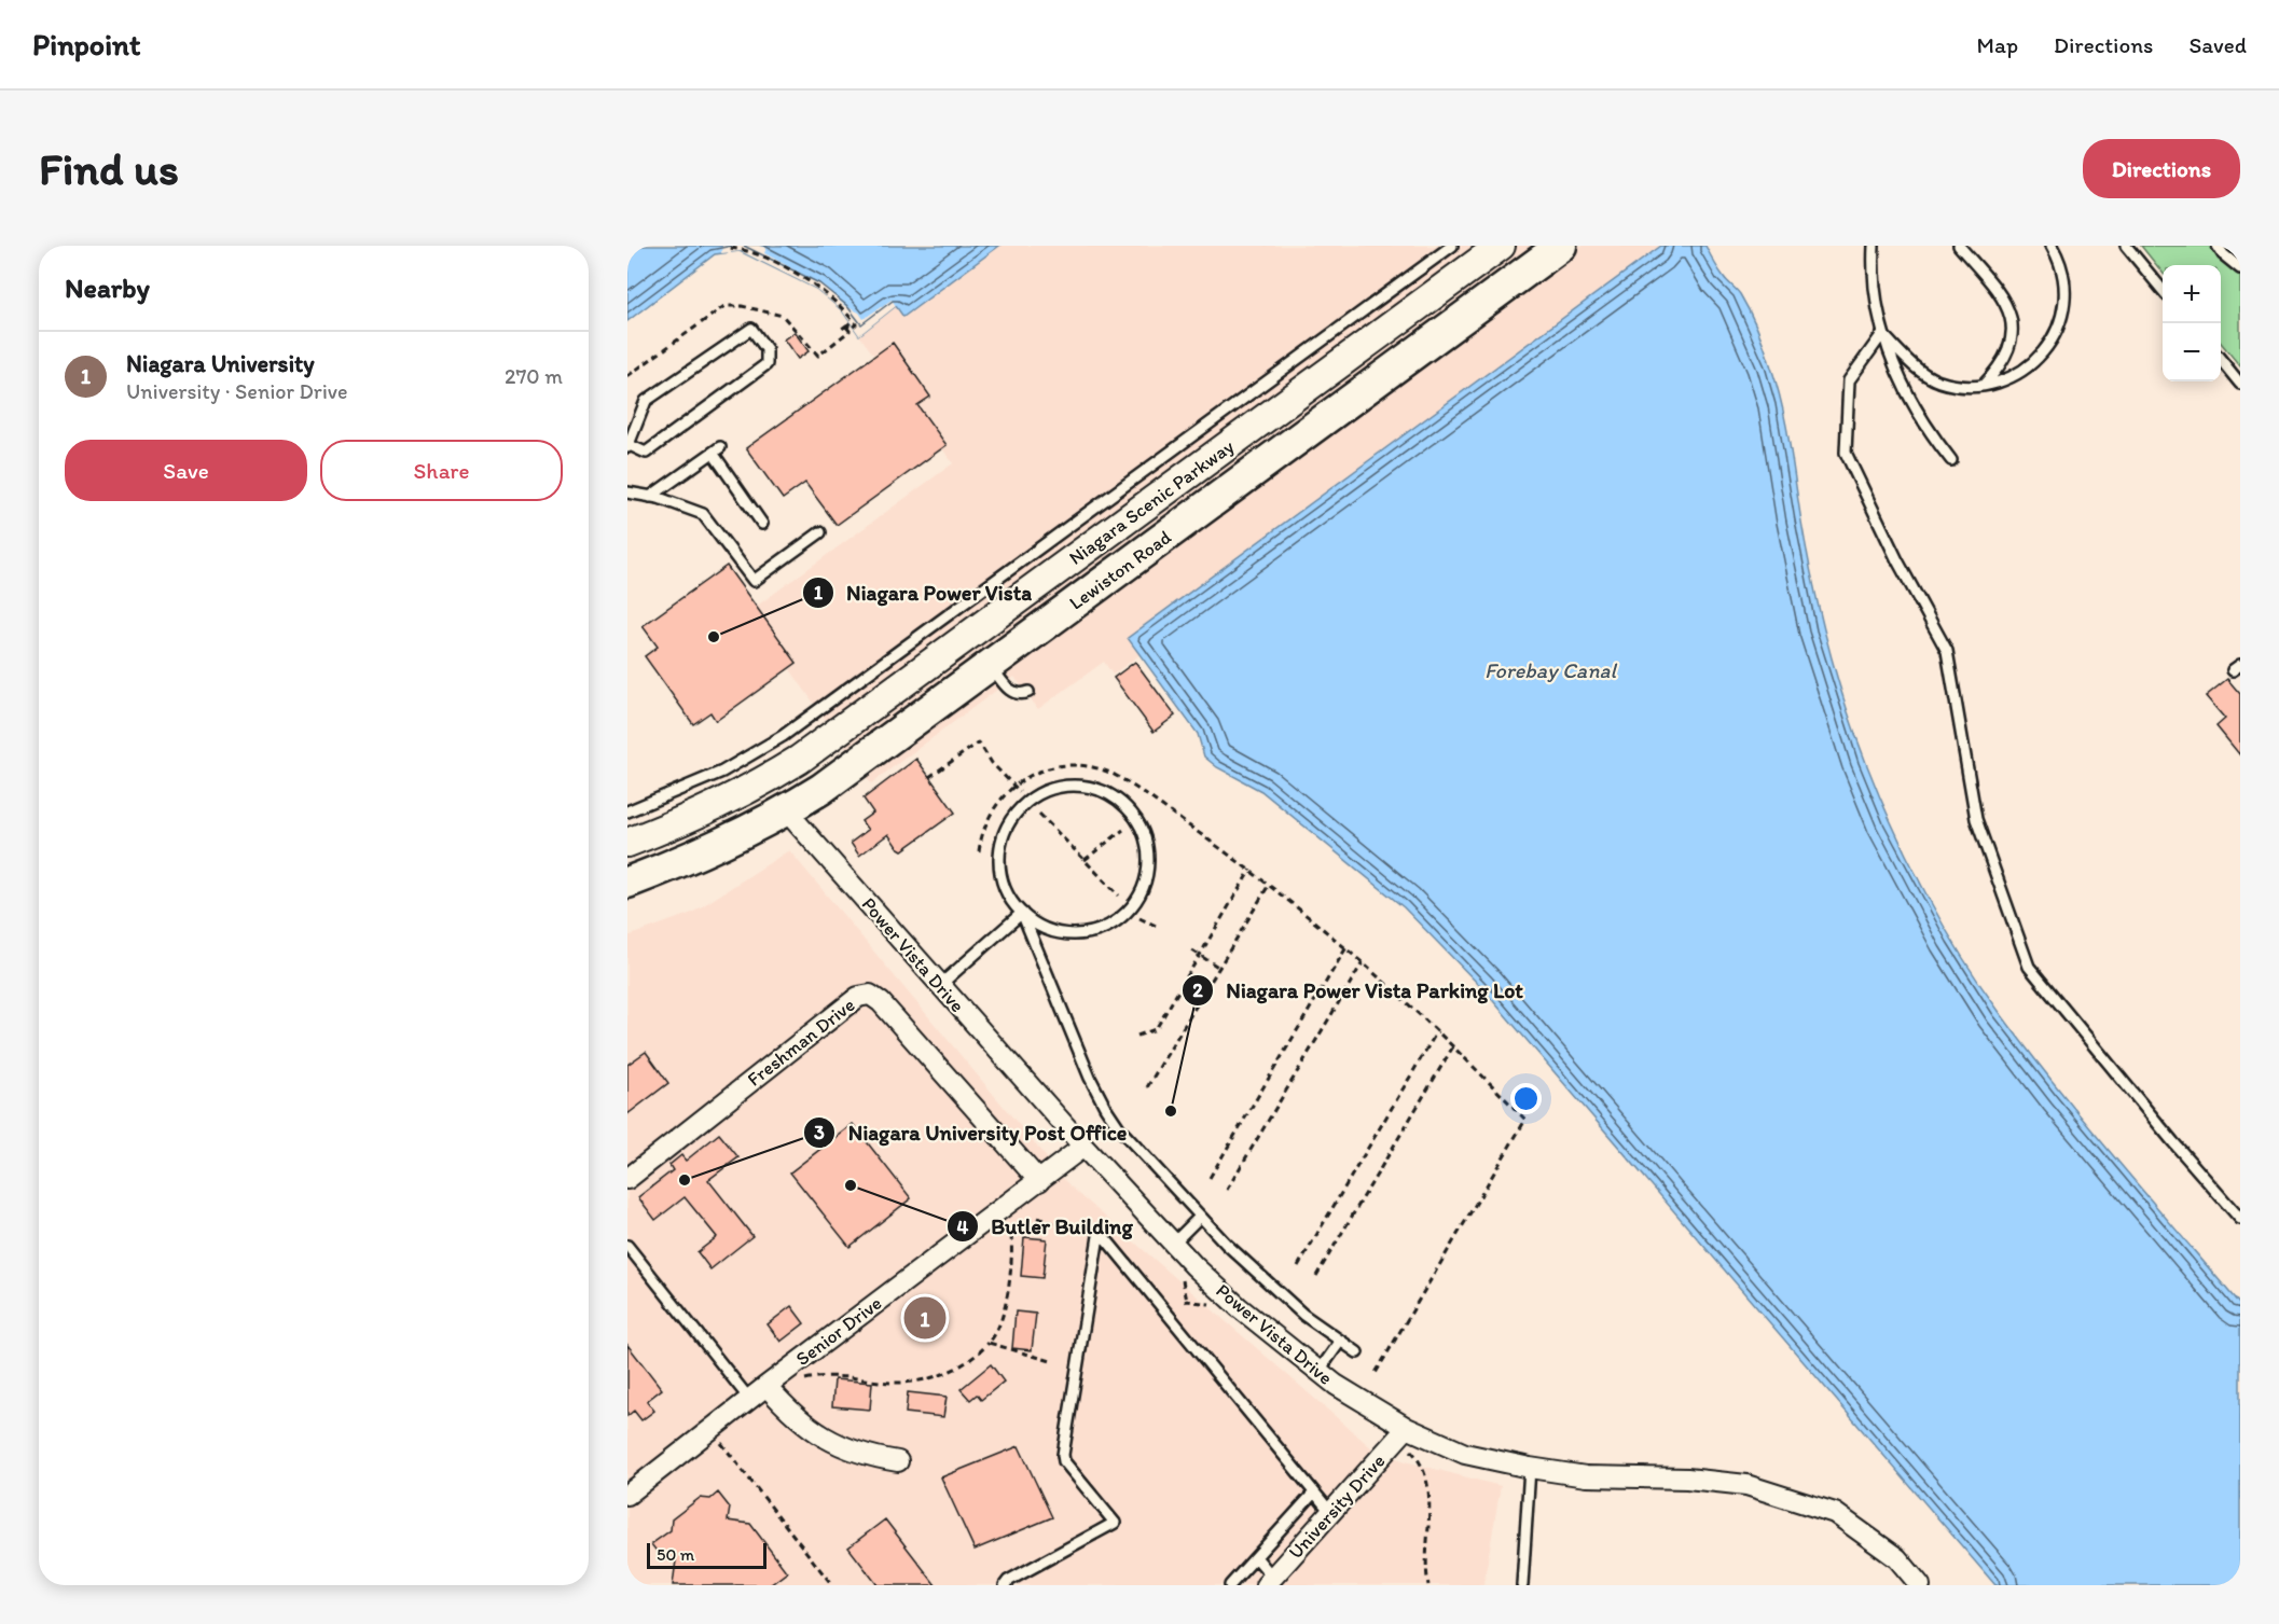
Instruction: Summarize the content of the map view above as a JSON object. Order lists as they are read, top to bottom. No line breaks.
{"streets":{"main road":["Niagara Scenic Parkway","Lewiston Road"],"street":["Power Vista Drive","Freshman Drive","Senior Drive","University Drive"]},"crossings":[["Lewiston Road","Power Vista Drive"],["Power Vista Drive","Senior Drive"],["Power Vista Drive","University Drive"],["Freshman Drive","Senior Drive"]],"water":["Forebay Canal"],"places":["Niagara Power Vista","Niagara Power Vista Parking Lot","Niagara University Post Office","Butler Building"],"scale_bar":"50 m","page":{"header":"Pinpoint","nav":["Map","Directions","Saved"],"buttons":["Directions",["Save","Share"]],"title":"Find us","heading":"Nearby","map_buttons":["+","−"],"list":[{"mark":"1","name":"Niagara University","note":"University · Senior Drive","value":"270 m"}],"pins":"1","scale":"50 m"}}
